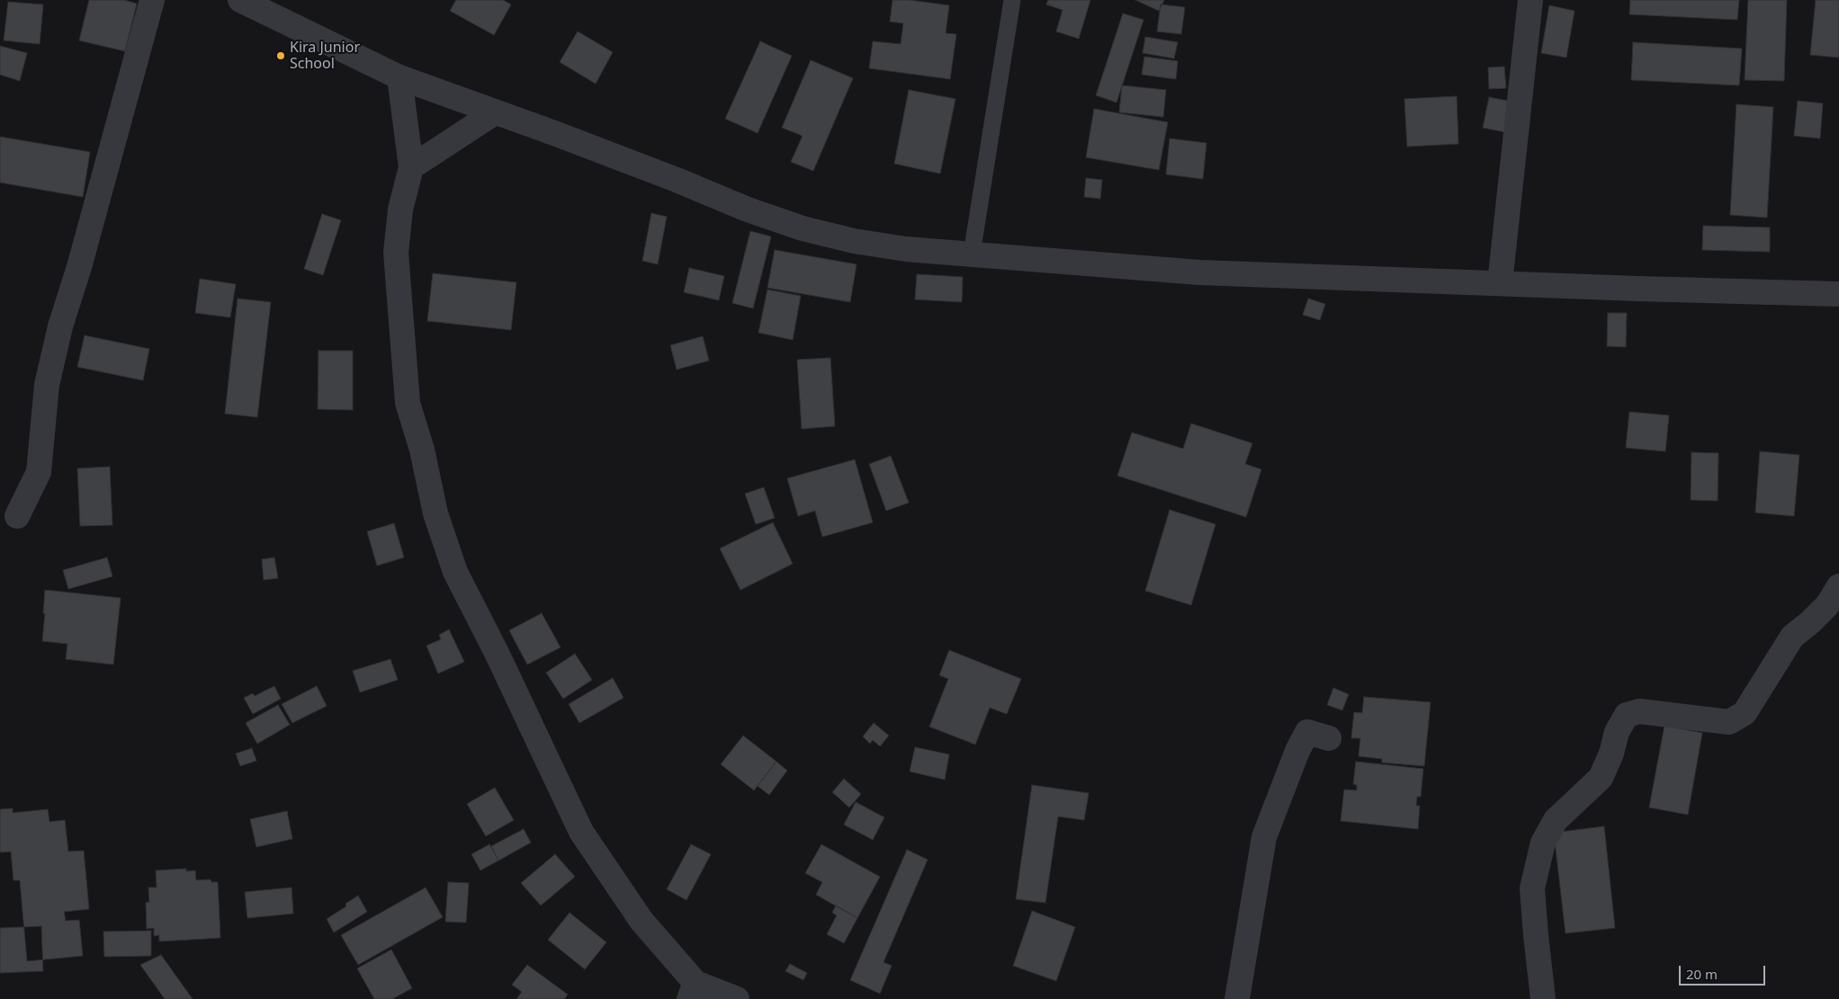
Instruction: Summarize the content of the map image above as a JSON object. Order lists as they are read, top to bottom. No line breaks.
{"places":["Kira Junior School"],"scale_bar":"20 m"}
